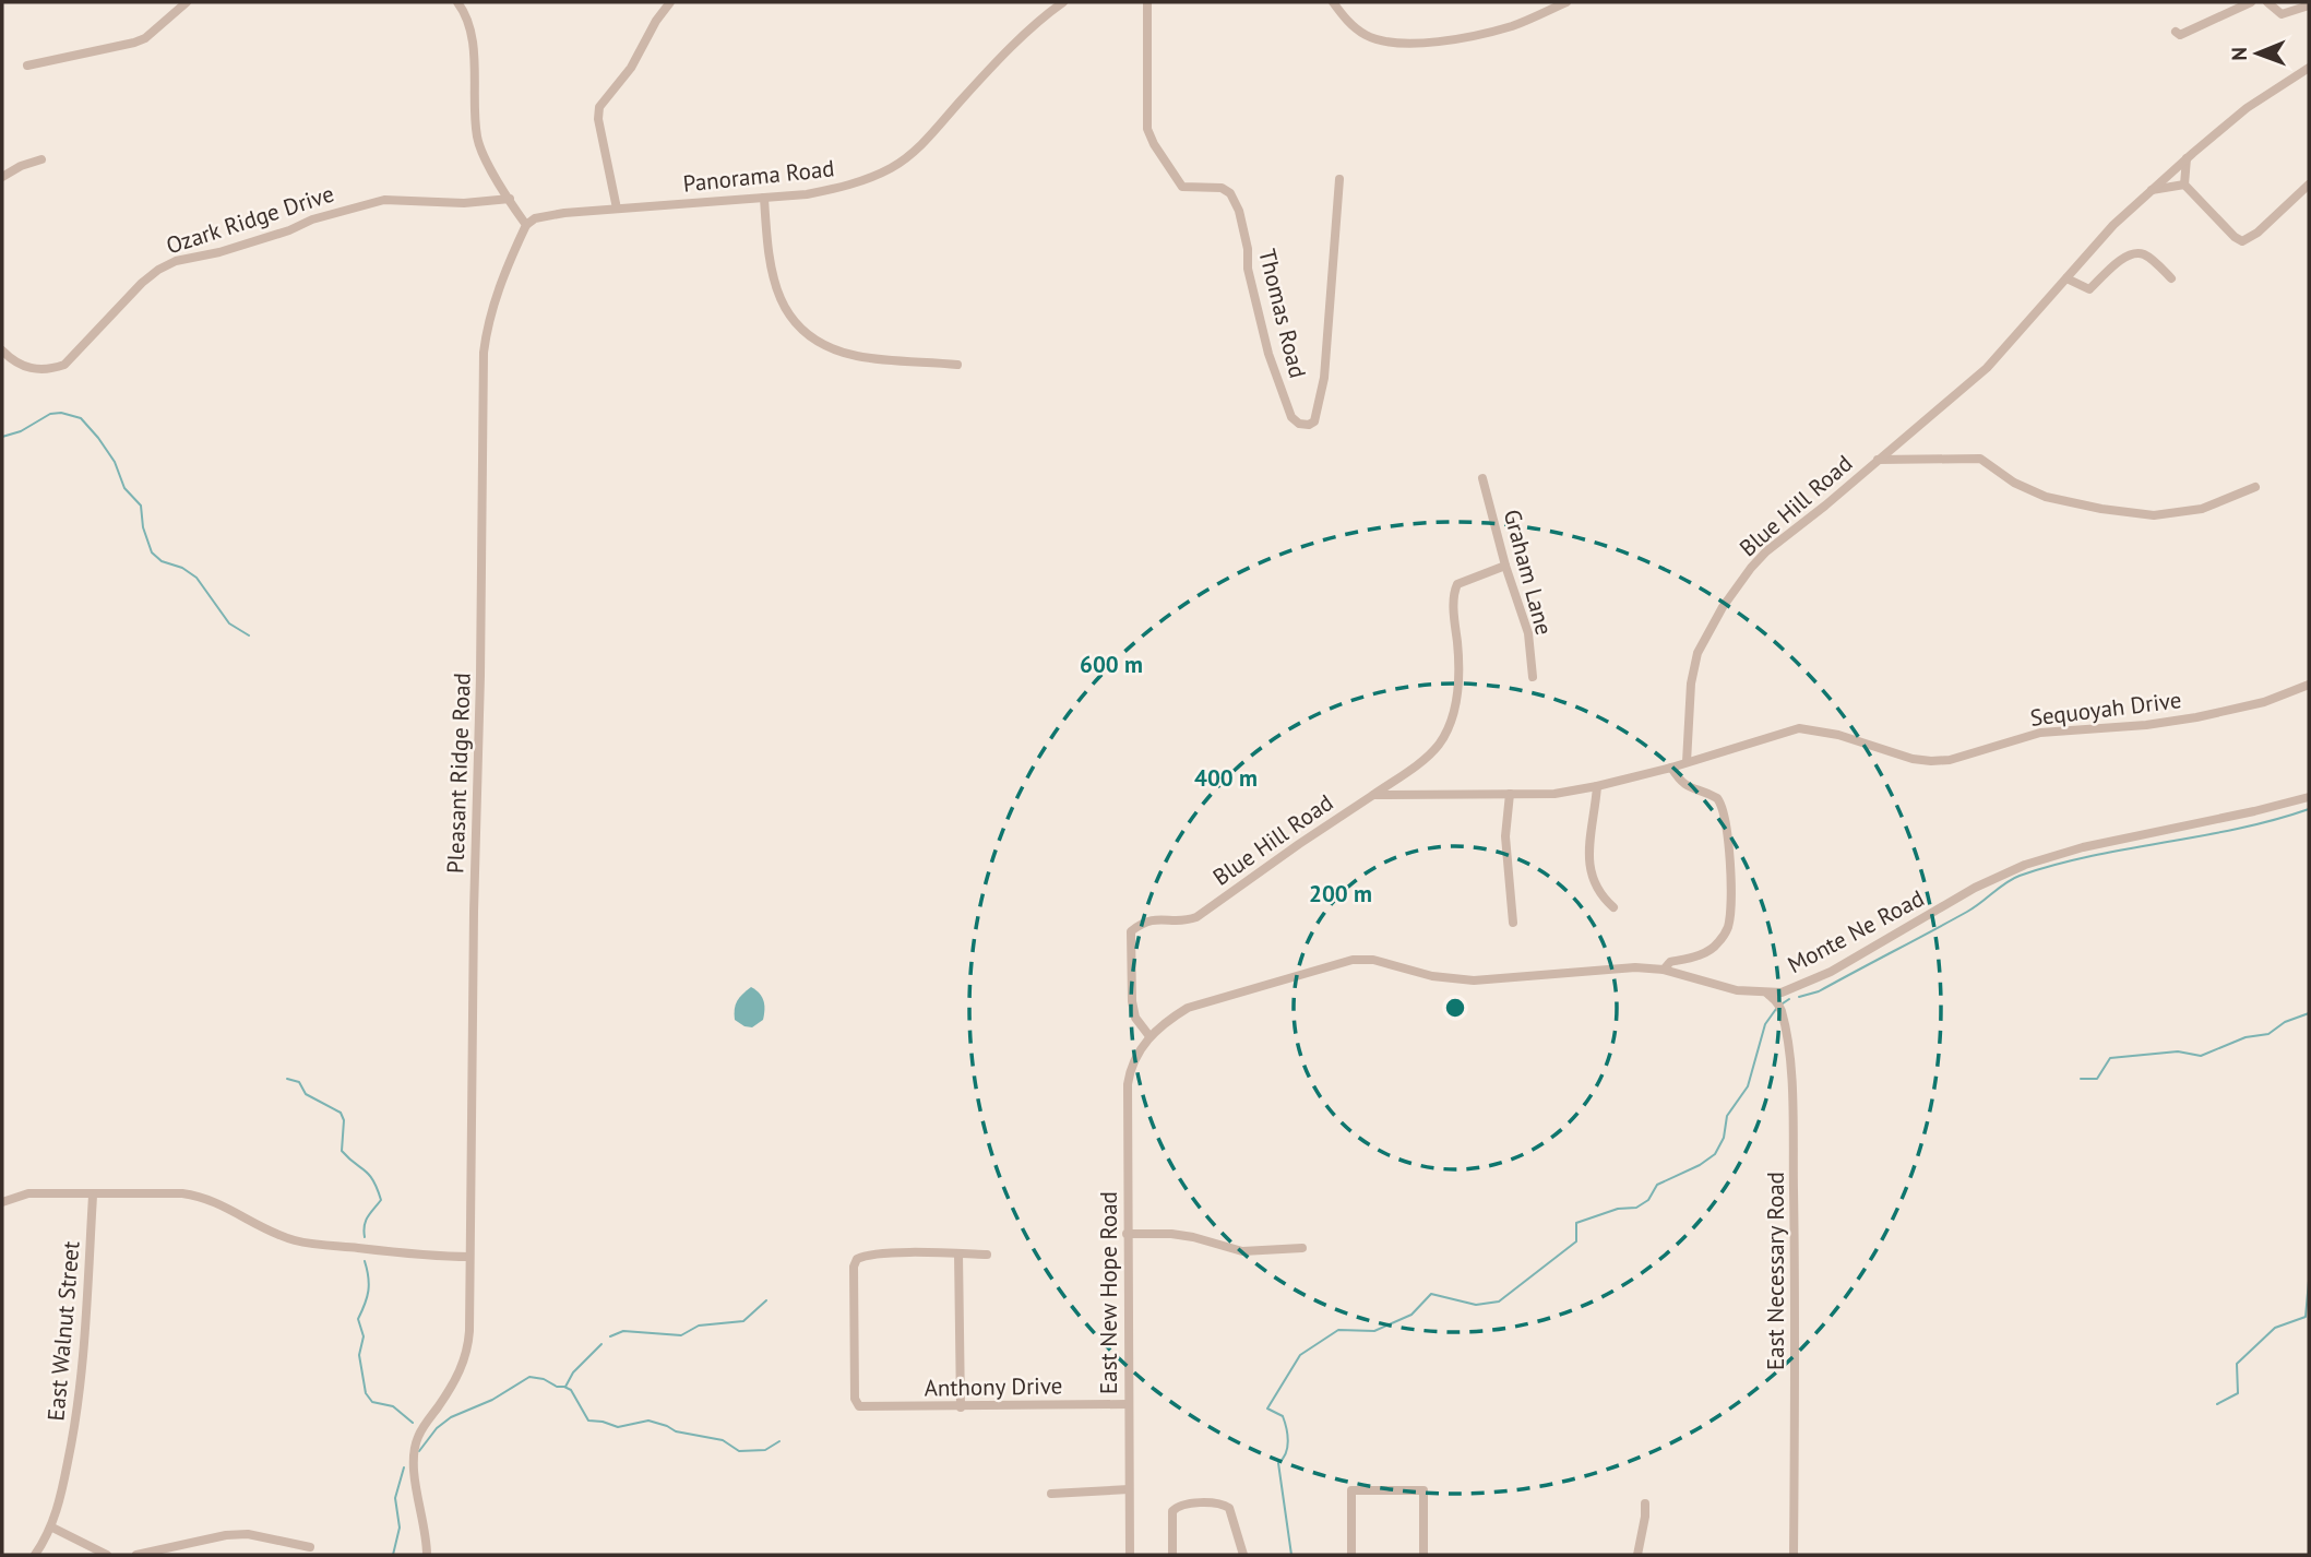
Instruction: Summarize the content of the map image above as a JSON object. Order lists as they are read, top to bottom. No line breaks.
{"streets":{"street":["Panorama Road","Ozark Ridge Drive","Thomas Road","Blue Hill Road","Graham Lane","Sequoyah Drive","Pleasant Ridge Road","Monte Ne Road","East Necessary Road","East New Hope Road","East Walnut Street","Anthony Drive"]},"crossings":[["Panorama Road","Pleasant Ridge Road"],["Blue Hill Road","Sequoyah Drive"],["Blue Hill Road","Monte Ne Road"],["Blue Hill Road","East New Hope Road"],["Monte Ne Road","East Necessary Road"],["Monte Ne Road","East New Hope Road"],["East New Hope Road","Anthony Drive"]],"north":"left","rings":["600 m","400 m","200 m"]}
